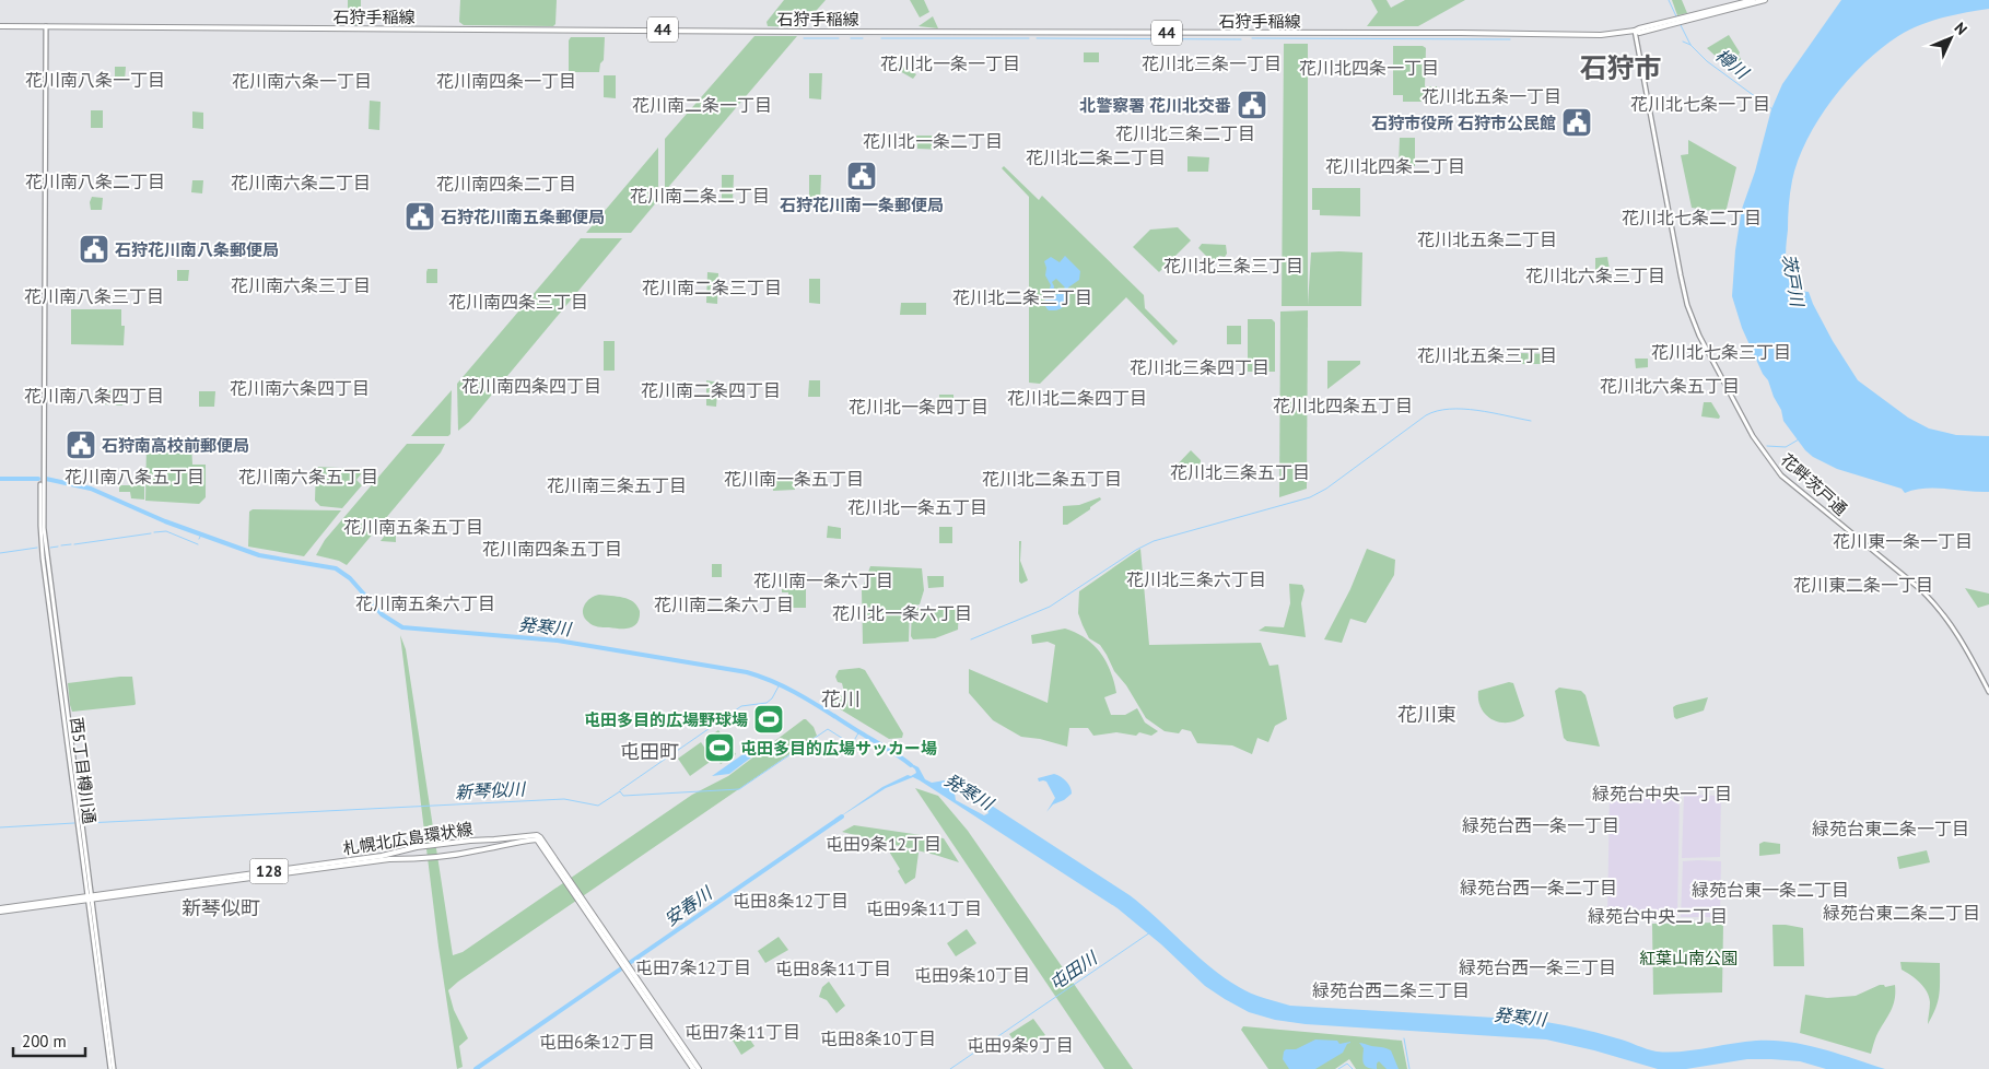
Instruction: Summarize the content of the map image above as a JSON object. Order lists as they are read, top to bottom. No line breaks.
{"streets":{"main road":["石狩手稲線","44","花畔茨戸通","西5丁目樽川通","札幌北広島環状線","128"]},"crossings":[["石狩手稲線","花畔茨戸通"],["石狩手稲線","西5丁目樽川通"],["西5丁目樽川通","札幌北広島環状線"]],"districts":["花川北一条一丁目","花川北三条一丁目","花川北四条一丁目","石狩市","花川南八条一丁目","花川南六条一丁目","花川南四条一丁目","花川北五条一丁目","花川北七条一丁目","花川南二条一丁目","花川北三条二丁目","花川北一条二丁目","花川北二条二丁目","花川北四条二丁目","花川南八条二丁目","花川南六条二丁目","花川南四条二丁目","花川南二条二丁目","花川北七条二丁目","花川北五条二丁目","花川北三条三丁目","花川北六条三丁目","花川南六条三丁目","花川南二条三丁目","花川南八条三丁目","花川北二条三丁目","花川南四条三丁目","花川北七条三丁目","花川北五条三丁目","花川北三条四丁目","花川南四条四丁目","花川北六条五丁目","花川南六条四丁目","花川南二条四丁目","花川南八条四丁目","花川北二条四丁目","花川北四条五丁目","花川北一条四丁目","花川北三条五丁目","花川南八条五丁目","花川南六条五丁目","花川南一条五丁目","花川北二条五丁目","花川南三条五丁目","花川北一条五丁目","花川南五条五丁目","花川東一条一丁目","花川南四条五丁目","花川北三条六丁目","花川南一条六丁目","花川東二条一丁目","花川南五条六丁目","花川南二条六丁目","花川北一条六丁目","花川","花川東","屯田町","緑苑台中央一丁目","緑苑台西一条一丁目","緑苑台東二条一丁目","屯田9条12丁目","緑苑台西一条二丁目","緑苑台東一条二丁目","屯田8条12丁目","新琴似町","屯田9条11丁目","緑苑台東二条二丁目","緑苑台中央二丁目","屯田7条12丁目","緑苑台西一条三丁目","屯田8条11丁目","屯田9条10丁目","緑苑台西二条三丁目","屯田7条11丁目","屯田8条10丁目","屯田6条12丁目","屯田9条9丁目"],"water":["樽川","茨戸川","発寒川","新琴似川","安春川","屯田川"],"parks":["紅葉山南公園"],"places":{"public building":["北警察署 花川北交番","石狩市役所 石狩市公民館","石狩花川南一条郵便局","石狩花川南五条郵便局","石狩花川南八条郵便局","石狩南高校前郵便局"],"sports":["屯田多目的広場野球場","屯田多目的広場サッカー場"]},"scale_bar":"200 m","north":"top right"}
